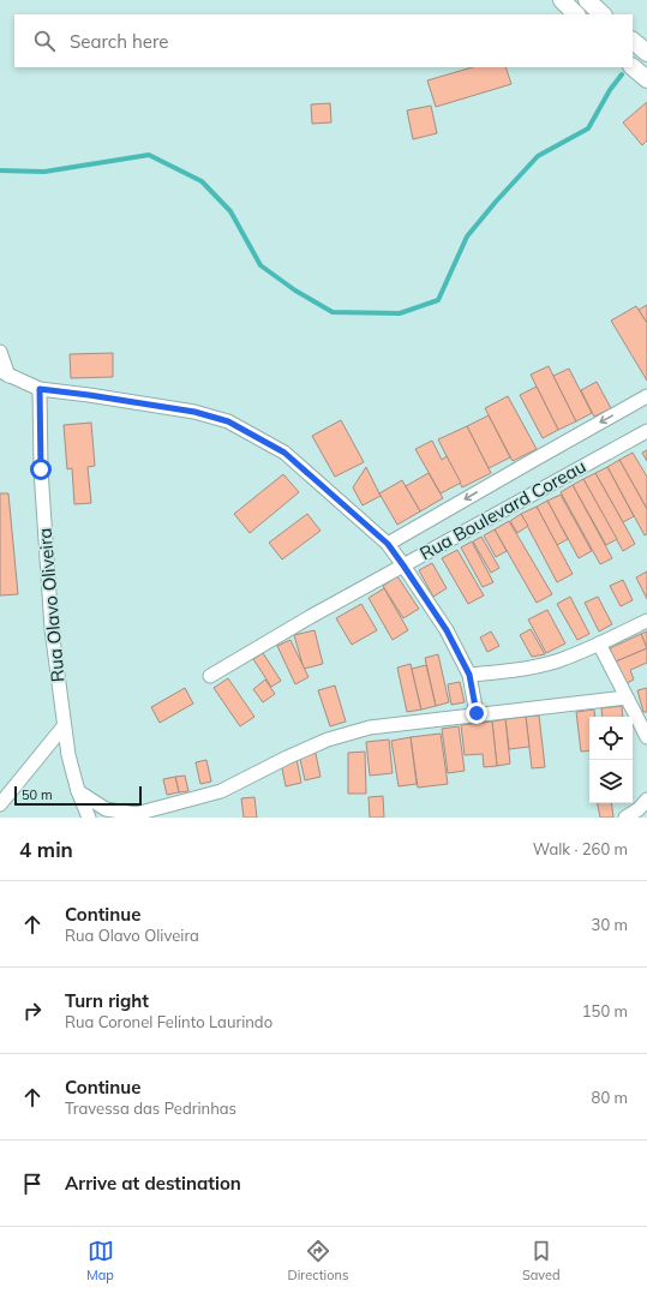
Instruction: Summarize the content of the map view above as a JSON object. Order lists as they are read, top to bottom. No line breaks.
{"streets":{"street":["Rua Boulevard Coreau","Rua Olavo Oliveira"]},"scale_bar":"50 m","page":{"search":"Search here","scale":"50 m","heading":["4 min","Walk · 260 m"],"list":[["Continue","Rua Olavo Oliveira","30 m"],["Turn right","Rua Coronel Felinto Laurindo","150 m"],["Continue","Travessa das Pedrinhas","80 m"],"Arrive at destination"],"nav":["Map","Directions","Saved"]}}
